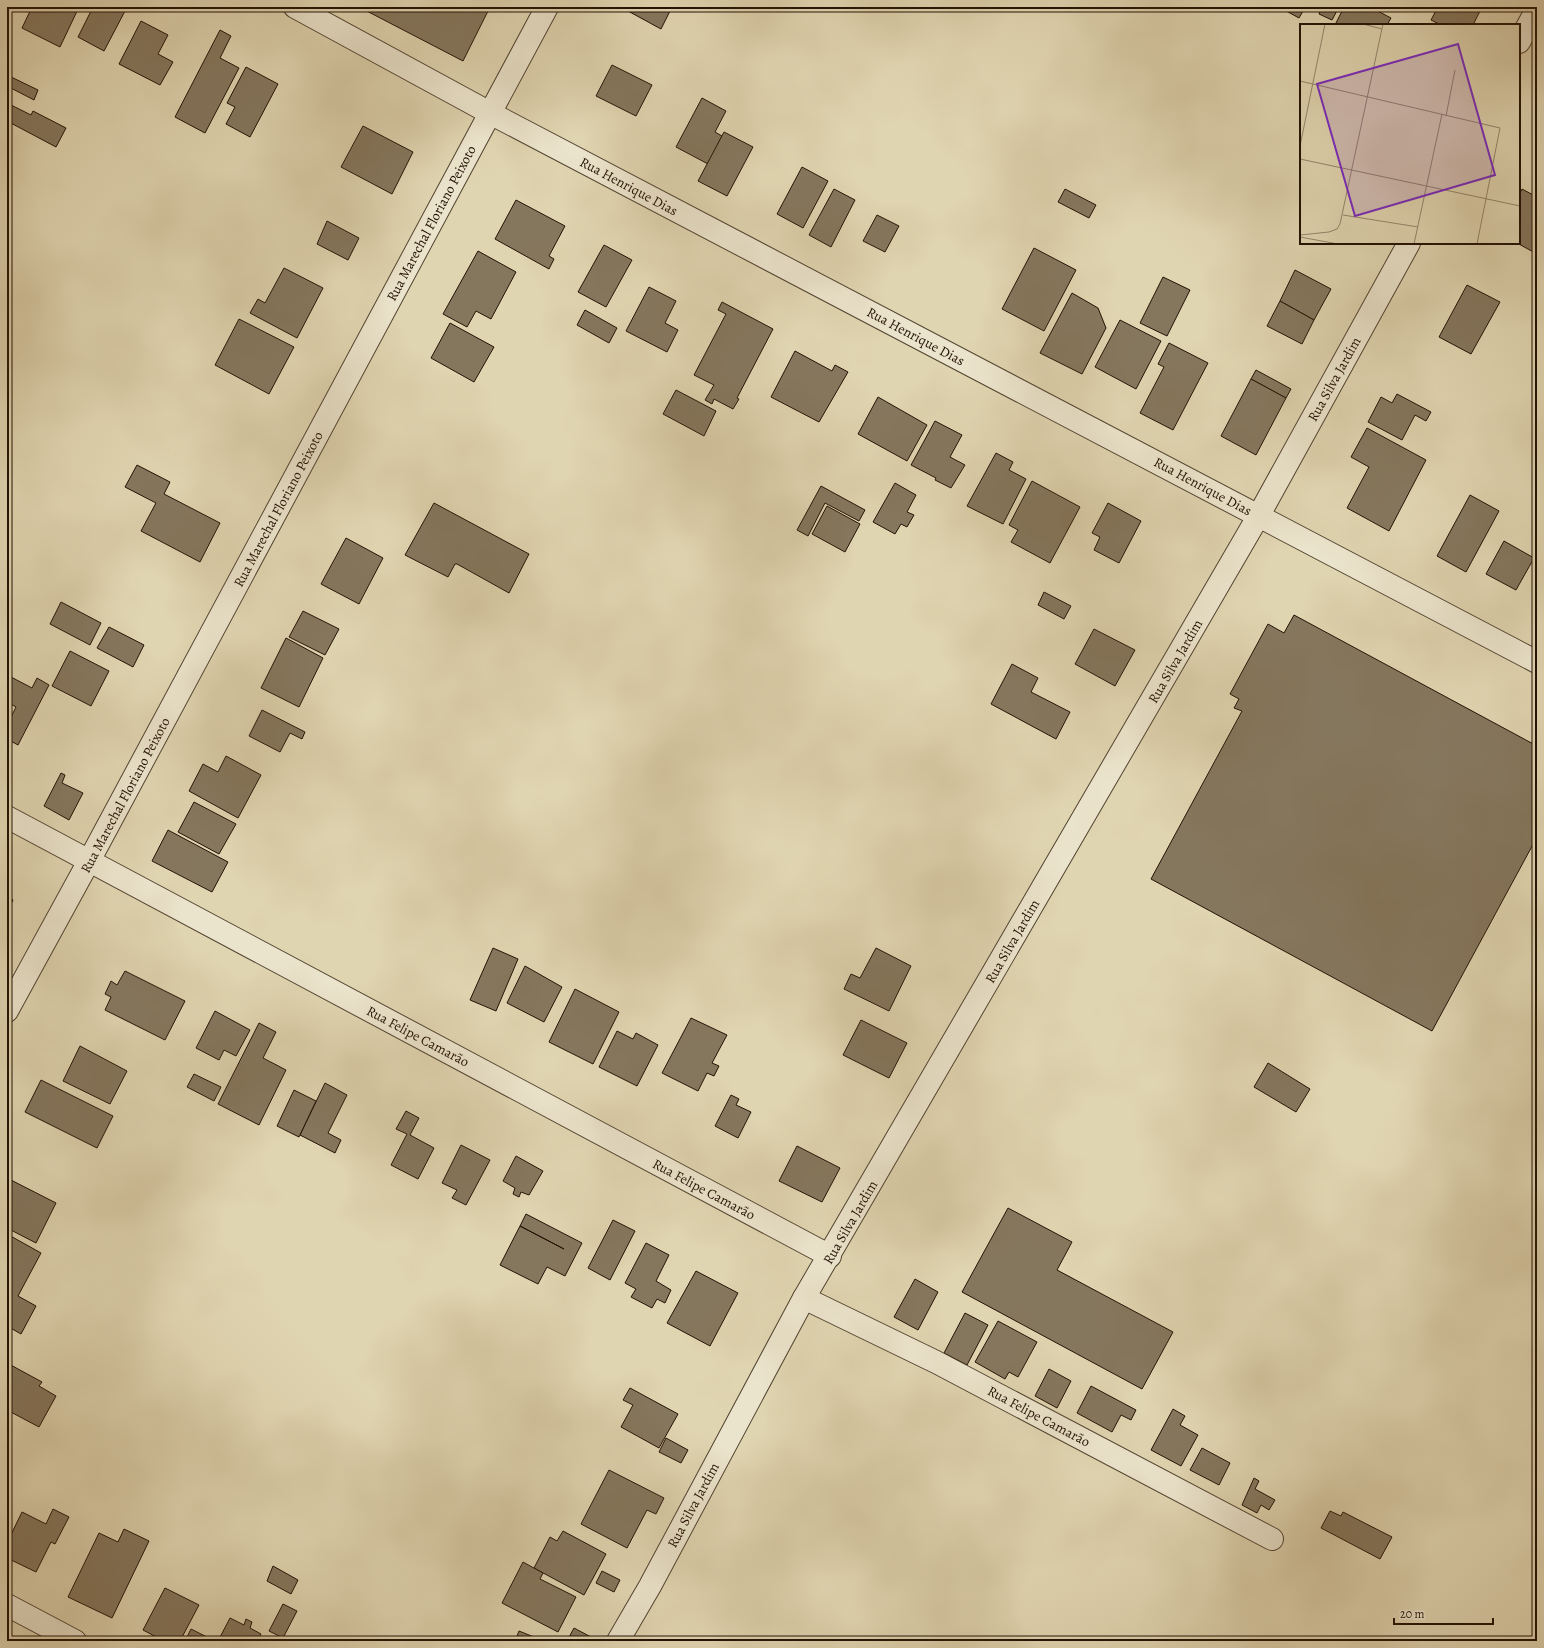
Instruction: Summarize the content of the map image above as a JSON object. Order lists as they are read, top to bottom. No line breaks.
{"streets":{"street":["Rua Henrique Dias","Rua Marechal Floriano Peixoto","Rua Silva Jardim","Rua Felipe Camarão"]},"crossings":[["Rua Henrique Dias","Rua Marechal Floriano Peixoto"],["Rua Henrique Dias","Rua Silva Jardim"],["Rua Marechal Floriano Peixoto","Rua Felipe Camarão"],["Rua Silva Jardim","Rua Felipe Camarão"]],"scale_bar":"20 m"}
